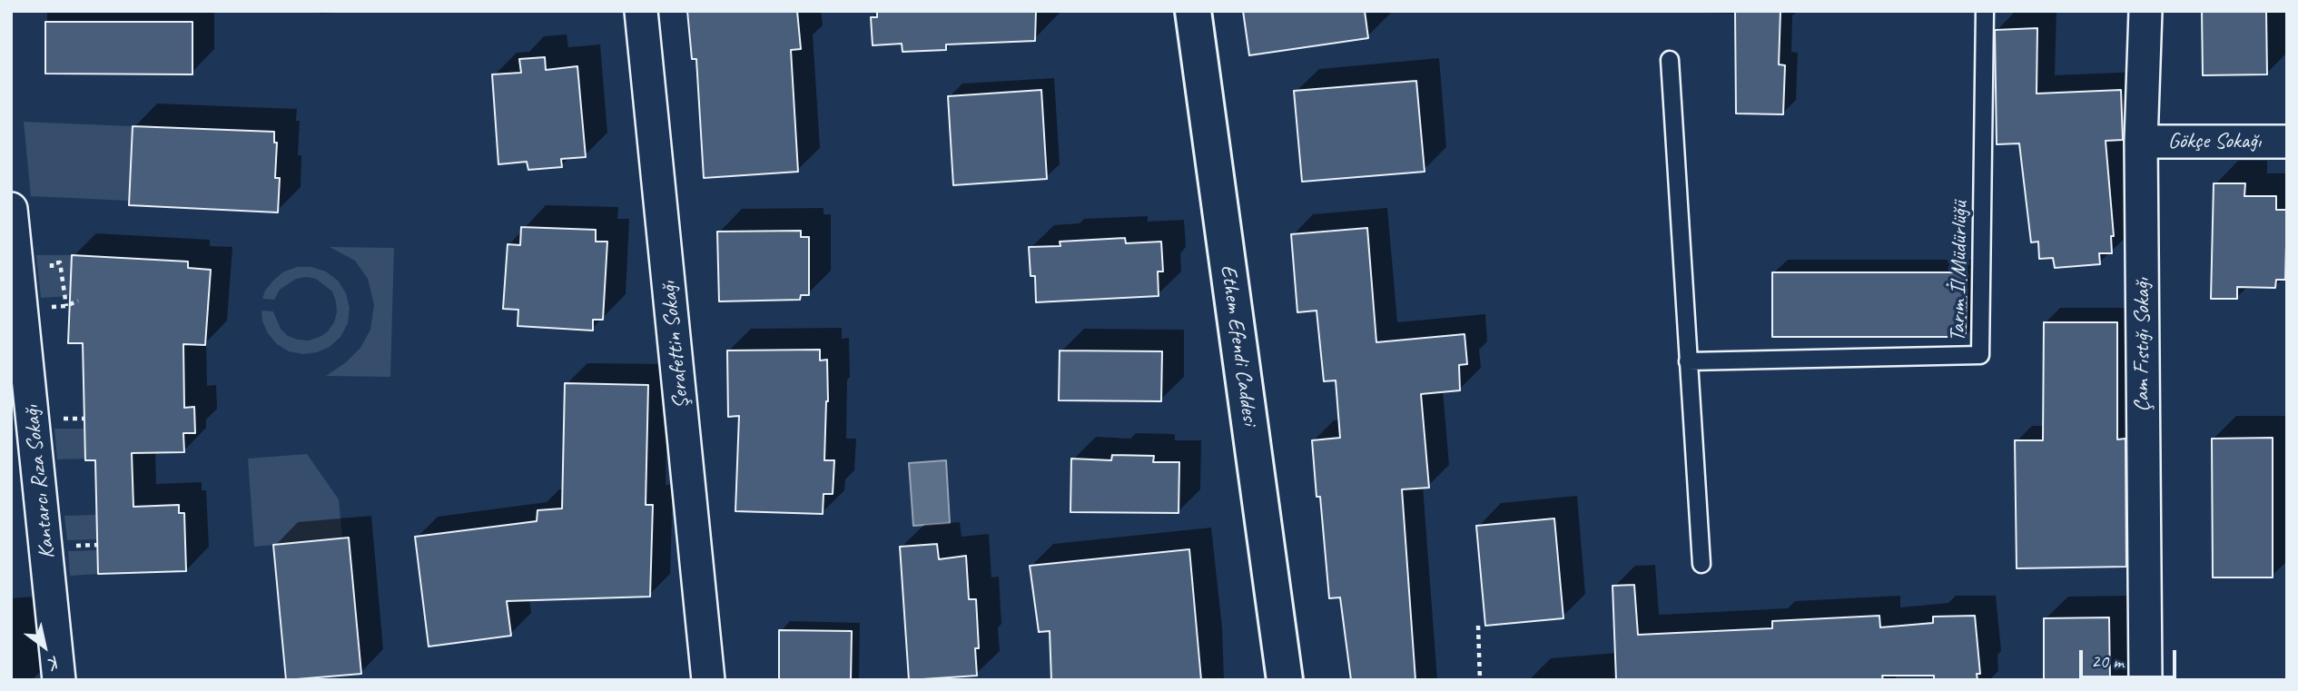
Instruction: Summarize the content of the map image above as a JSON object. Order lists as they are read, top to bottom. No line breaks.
{"streets":{"main road":["Ethem Efendi Caddesi"],"street":["Gökçe Sokağı","Şerafettin Sokağı","Çam Fıstığı Sokağı","Kantarcı Rıza Sokağı"],"lane":["Tarım İl Müdürlüğü"]},"crossings":[["Gökçe Sokağı","Çam Fıstığı Sokağı"]],"scale_bar":"20 m","north":"bottom right"}
